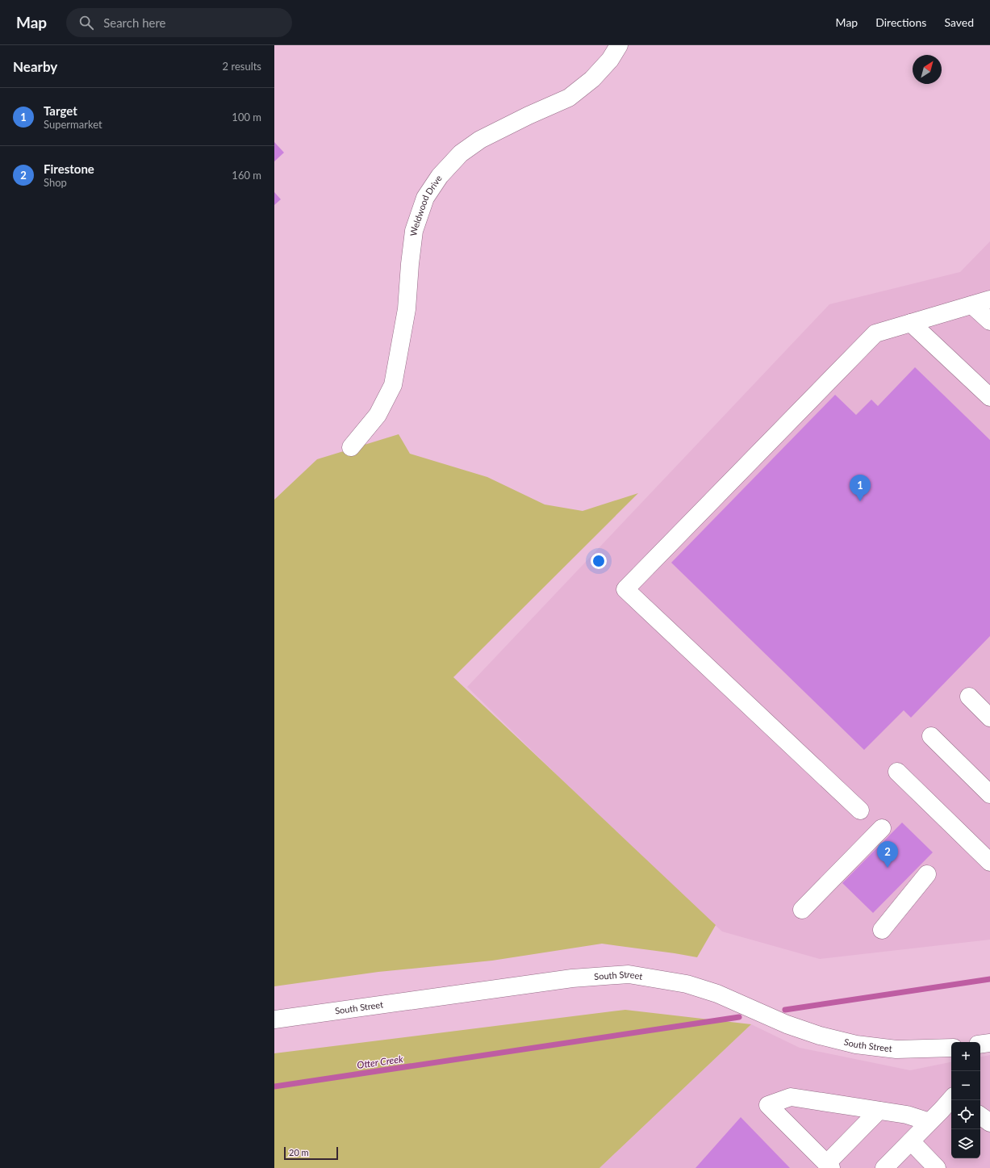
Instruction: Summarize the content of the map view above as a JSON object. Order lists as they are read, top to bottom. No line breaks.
{"streets":{"street":["Weldwood Drive","South Street"]},"water":["Otter Creek"],"scale_bar":"20 m","north":"top right","page":{"header":"Map","search":"Search here","nav":["Map","Directions","Saved"],"heading":["Nearby","2 results"],"list":[{"mark":"1","name":"Target","note":"Supermarket","value":"100 m"},{"mark":"2","name":"Firestone","note":"Shop","value":"160 m"}],"pins":["1","2"],"map_buttons":["+","−"],"scale":"20 m"}}
